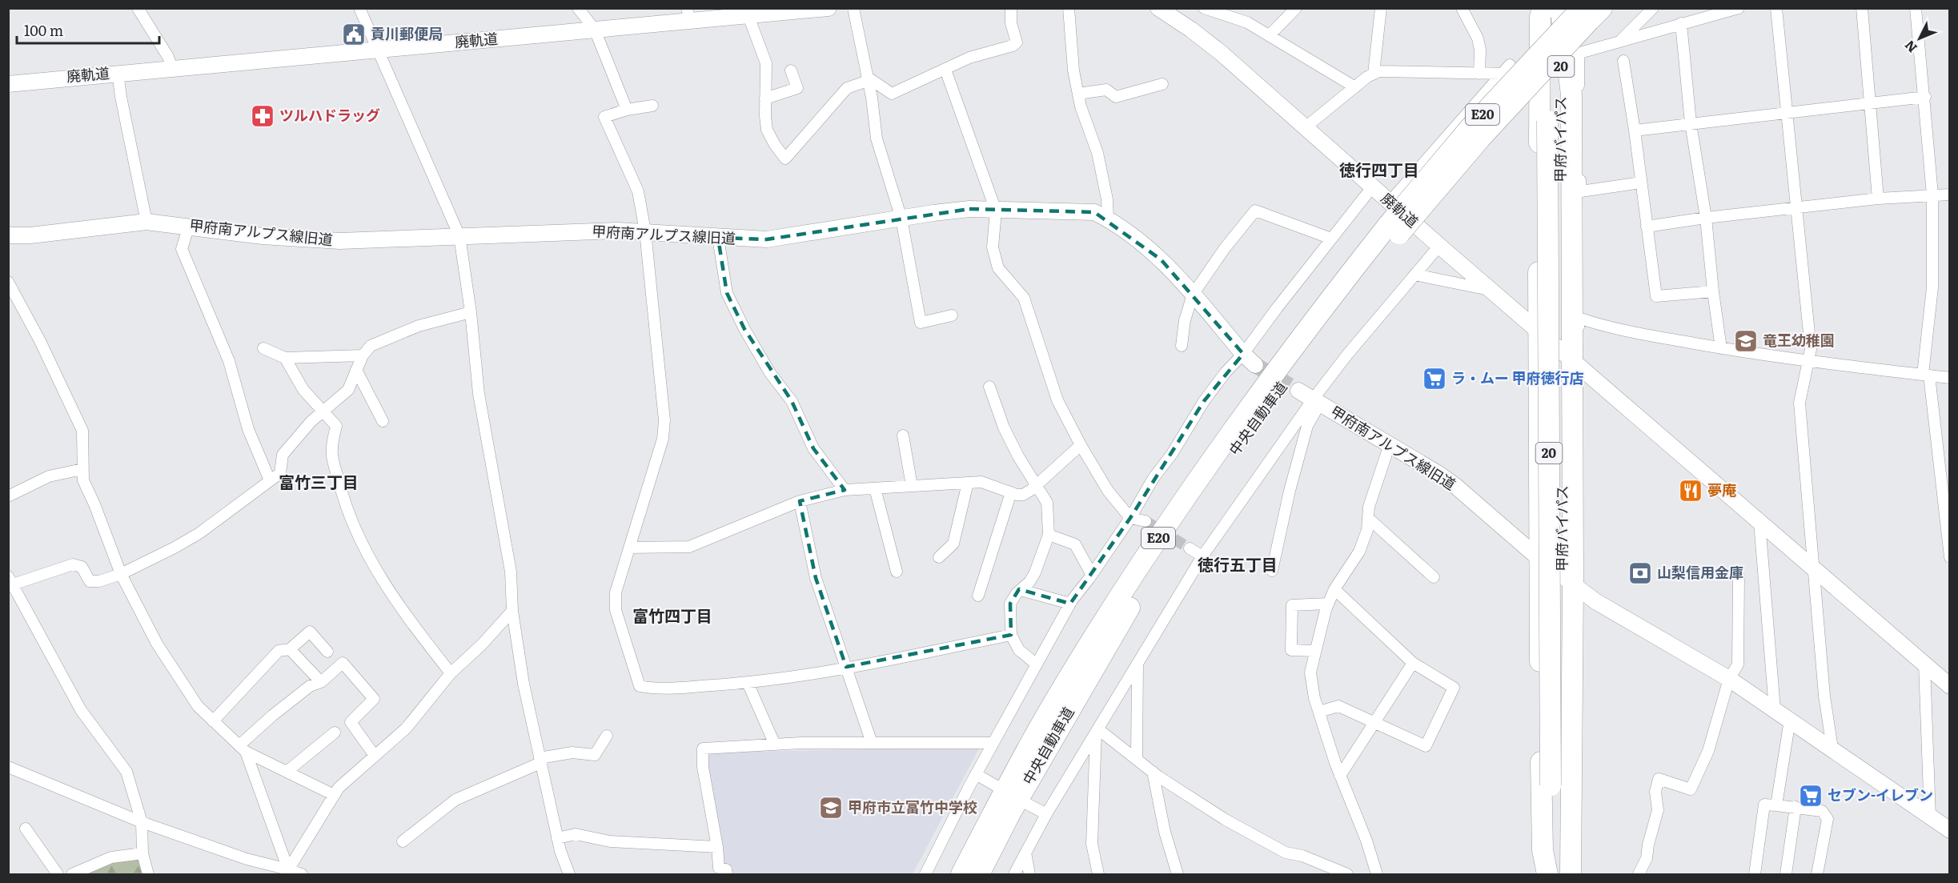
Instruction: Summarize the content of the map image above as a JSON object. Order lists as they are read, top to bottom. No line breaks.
{"streets":{"highway":["20","E20","甲府バイパス","中央自動車道"],"street":["廃軌道","甲府南アルプス線旧道"]},"districts":["徳行四丁目","富竹三丁目","徳行五丁目","富竹四丁目"],"places":{"public building":["貢川郵便局"],"pharmacy":["ツルハドラッグ"],"school or university":["竜王幼稚園","甲府市立富竹中学校"],"supermarket":["ラ・ムー 甲府徳行店","セブン-イレブン"],"restaurant":["夢庵"],"bank":["山梨信用金庫"]},"scale_bar":"100 m","north":"bottom left"}
